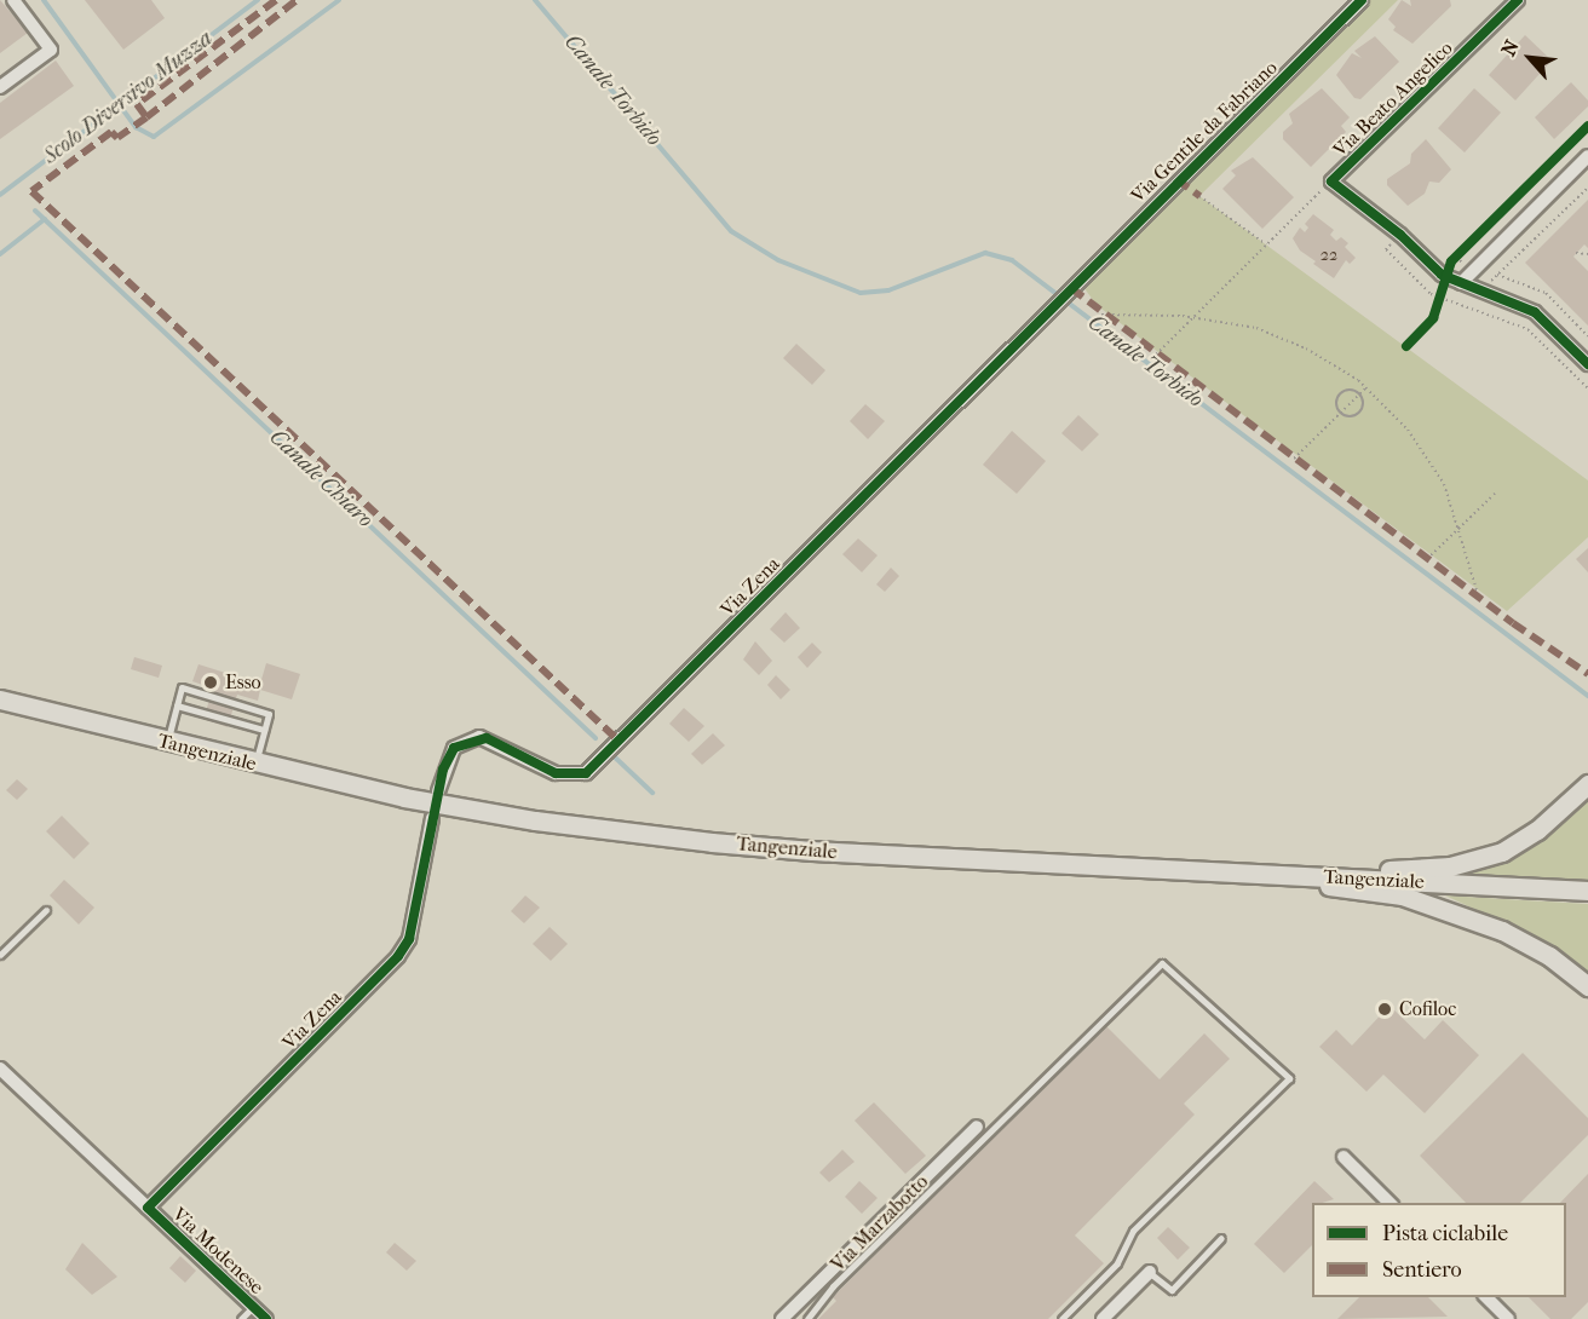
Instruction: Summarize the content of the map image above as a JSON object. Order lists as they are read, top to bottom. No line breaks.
{"streets":{"main road":["Tangenziale"],"street":["Via Beato Angelico","Via Gentile da Fabriano","Via Zena","Via Marzabotto","Via Modenese"]},"crossings":[["Via Gentile da Fabriano","Via Zena"],["Via Zena","Via Modenese"]],"water":["Canale Torbido","Scolo Diversivo Muzza","Canale Chiaro"],"places":["Esso","Cofiloc"],"house_numbers":["22"],"legend":["Pista ciclabile","Sentiero"],"north":"top left"}
